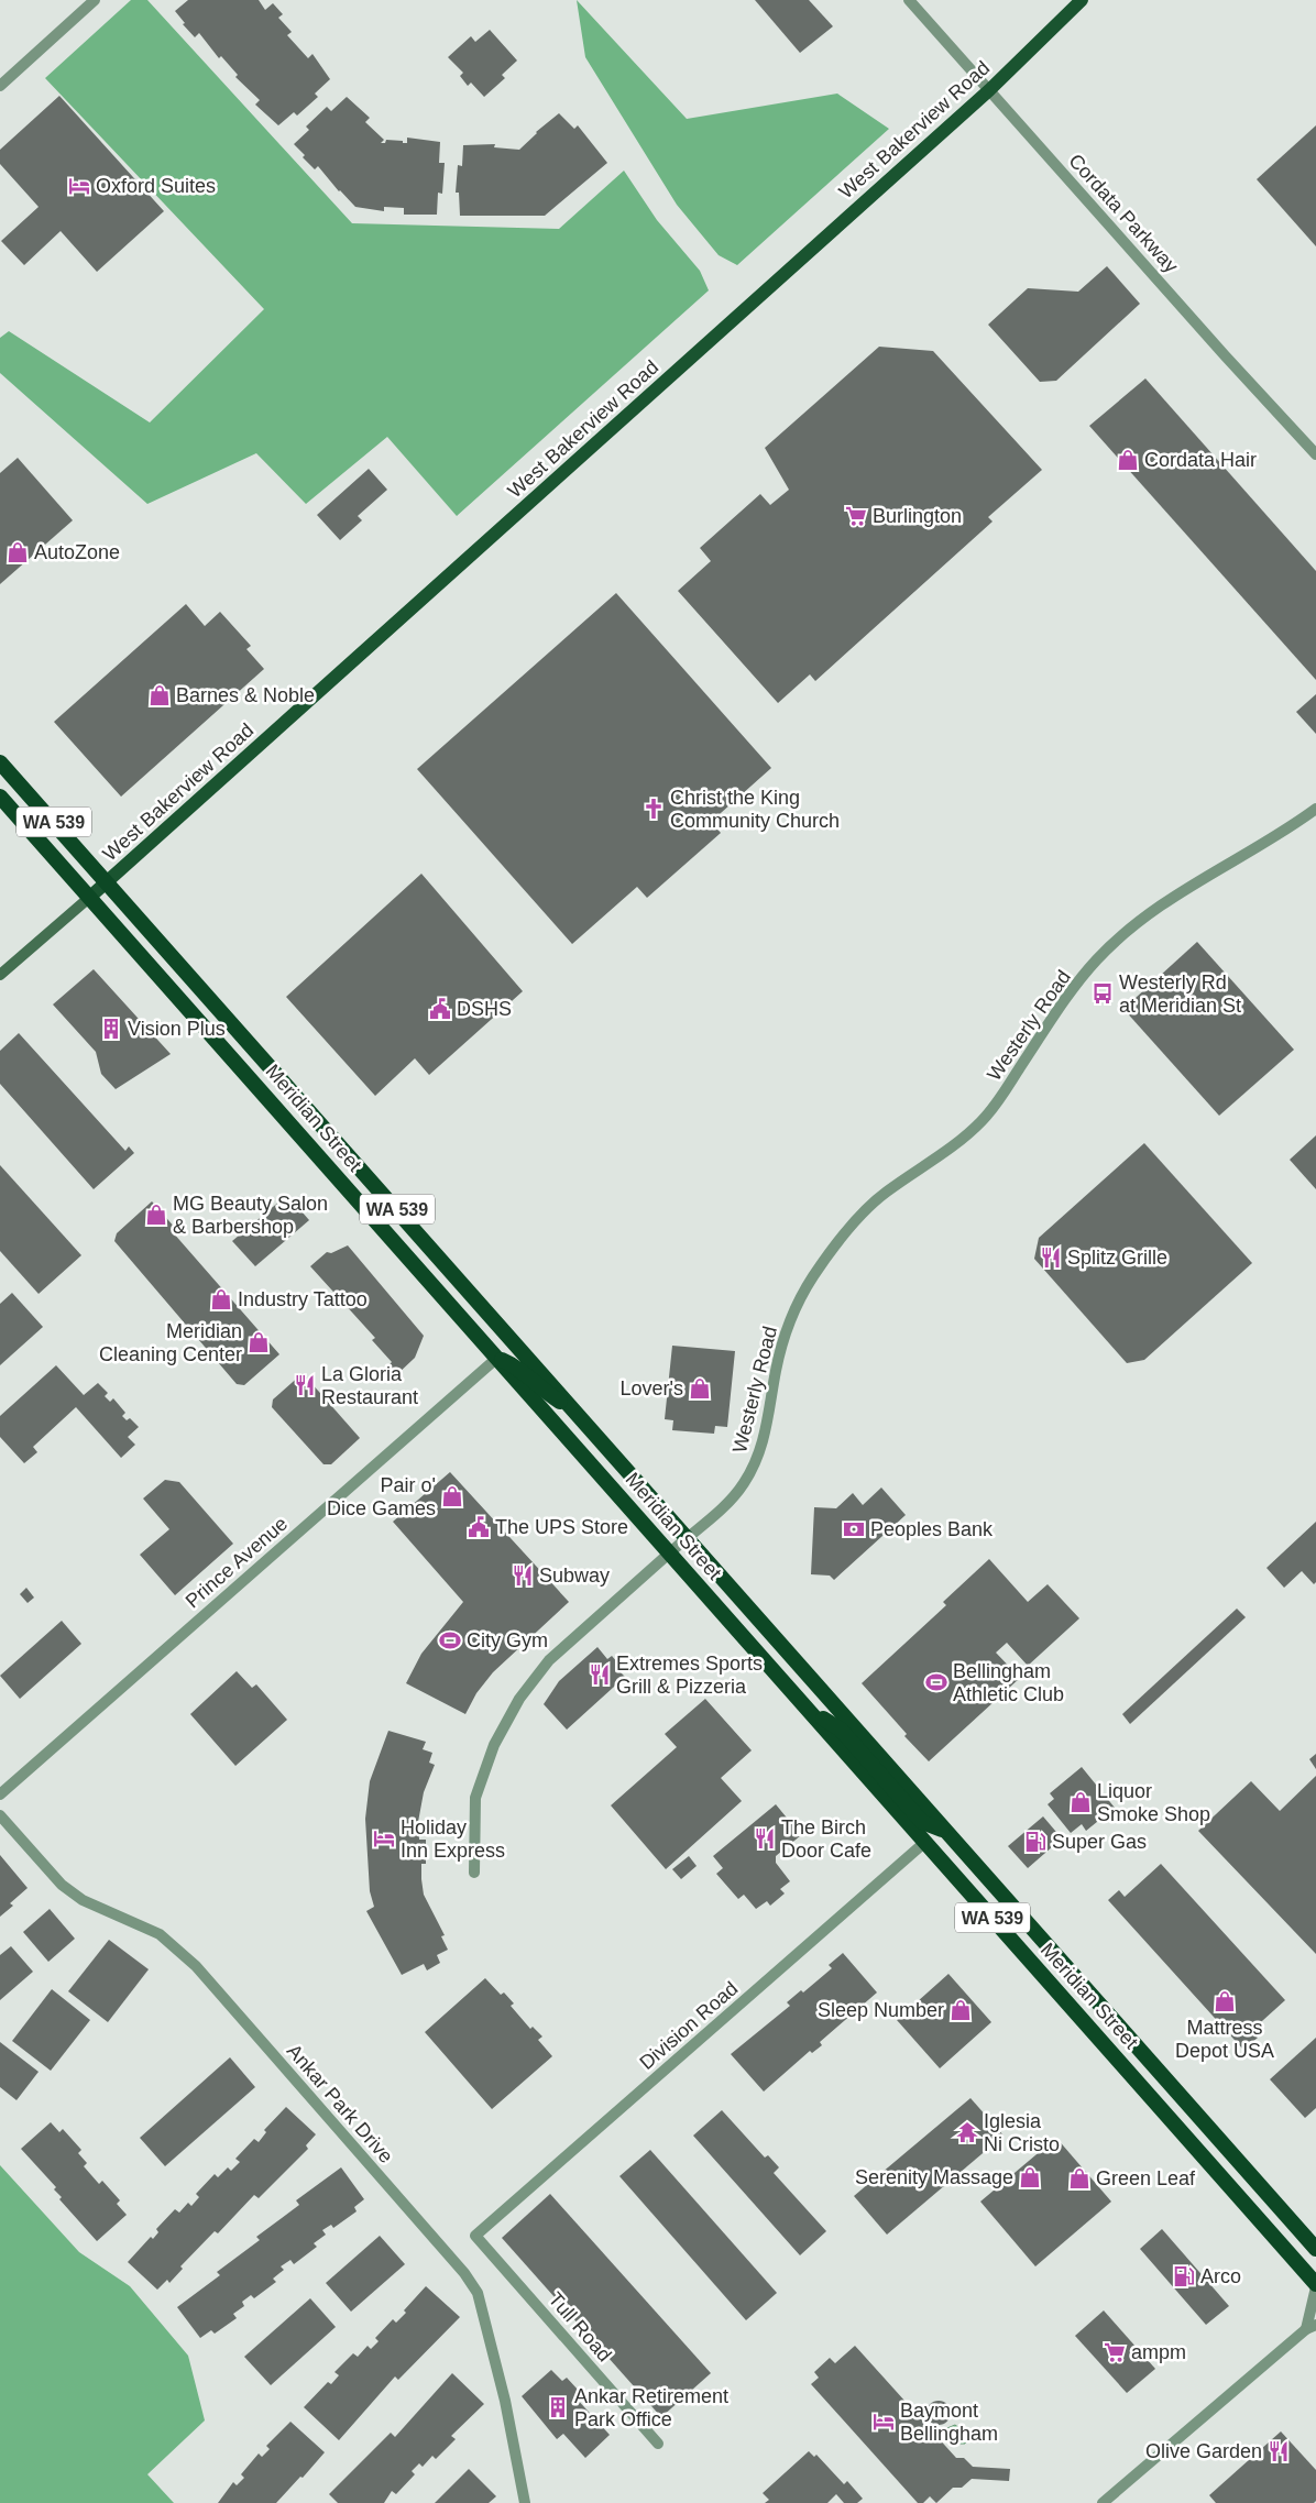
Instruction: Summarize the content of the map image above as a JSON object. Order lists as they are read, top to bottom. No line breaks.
{"streets":{"highway":["WA 539","Meridian Street"],"main road":["West Bakerview Road"],"street":["Cordata Parkway","Westerly Road","Prince Avenue","Division Road","Ankar Park Drive","Tull Road"]},"crossings":[["West Bakerview Road","Cordata Parkway"],["West Bakerview Road","Meridian Street"],["Westerly Road","Meridian Street"],["Meridian Street","Prince Avenue"],["Meridian Street","Division Road"],["Division Road","Tull Road"]],"places":{"hotel":["Oxford Suites","Holiday Inn Express","Baymont Bellingham"],"shop":["Cordata Hair","AutoZone","Barnes & Noble","MG Beauty Salon & Barbershop","Industry Tattoo","Meridian Cleaning Center","Lover's","Pair o' Dice Games","Liquor Smoke Shop","Mattress Depot USA","Sleep Number","Serenity Massage","Green Leaf"],"supermarket":["Burlington","ampm"],"church":["Christ the King Community Church"],"bus stop":["Westerly Rd at Meridian St"],"public building":["DSHS","The UPS Store"],"building":["Vision Plus","Ankar Retirement Park Office"],"restaurant":["Splitz Grille","La Gloria Restaurant","Subway","Extremes Sports Grill & Pizzeria","The Birch Door Cafe","Olive Garden"],"bank":["Peoples Bank"],"sports":["City Gym","Bellingham Athletic Club"],"fuel station":["Super Gas","Arco"],"temple":["Iglesia Ni Cristo"]}}
